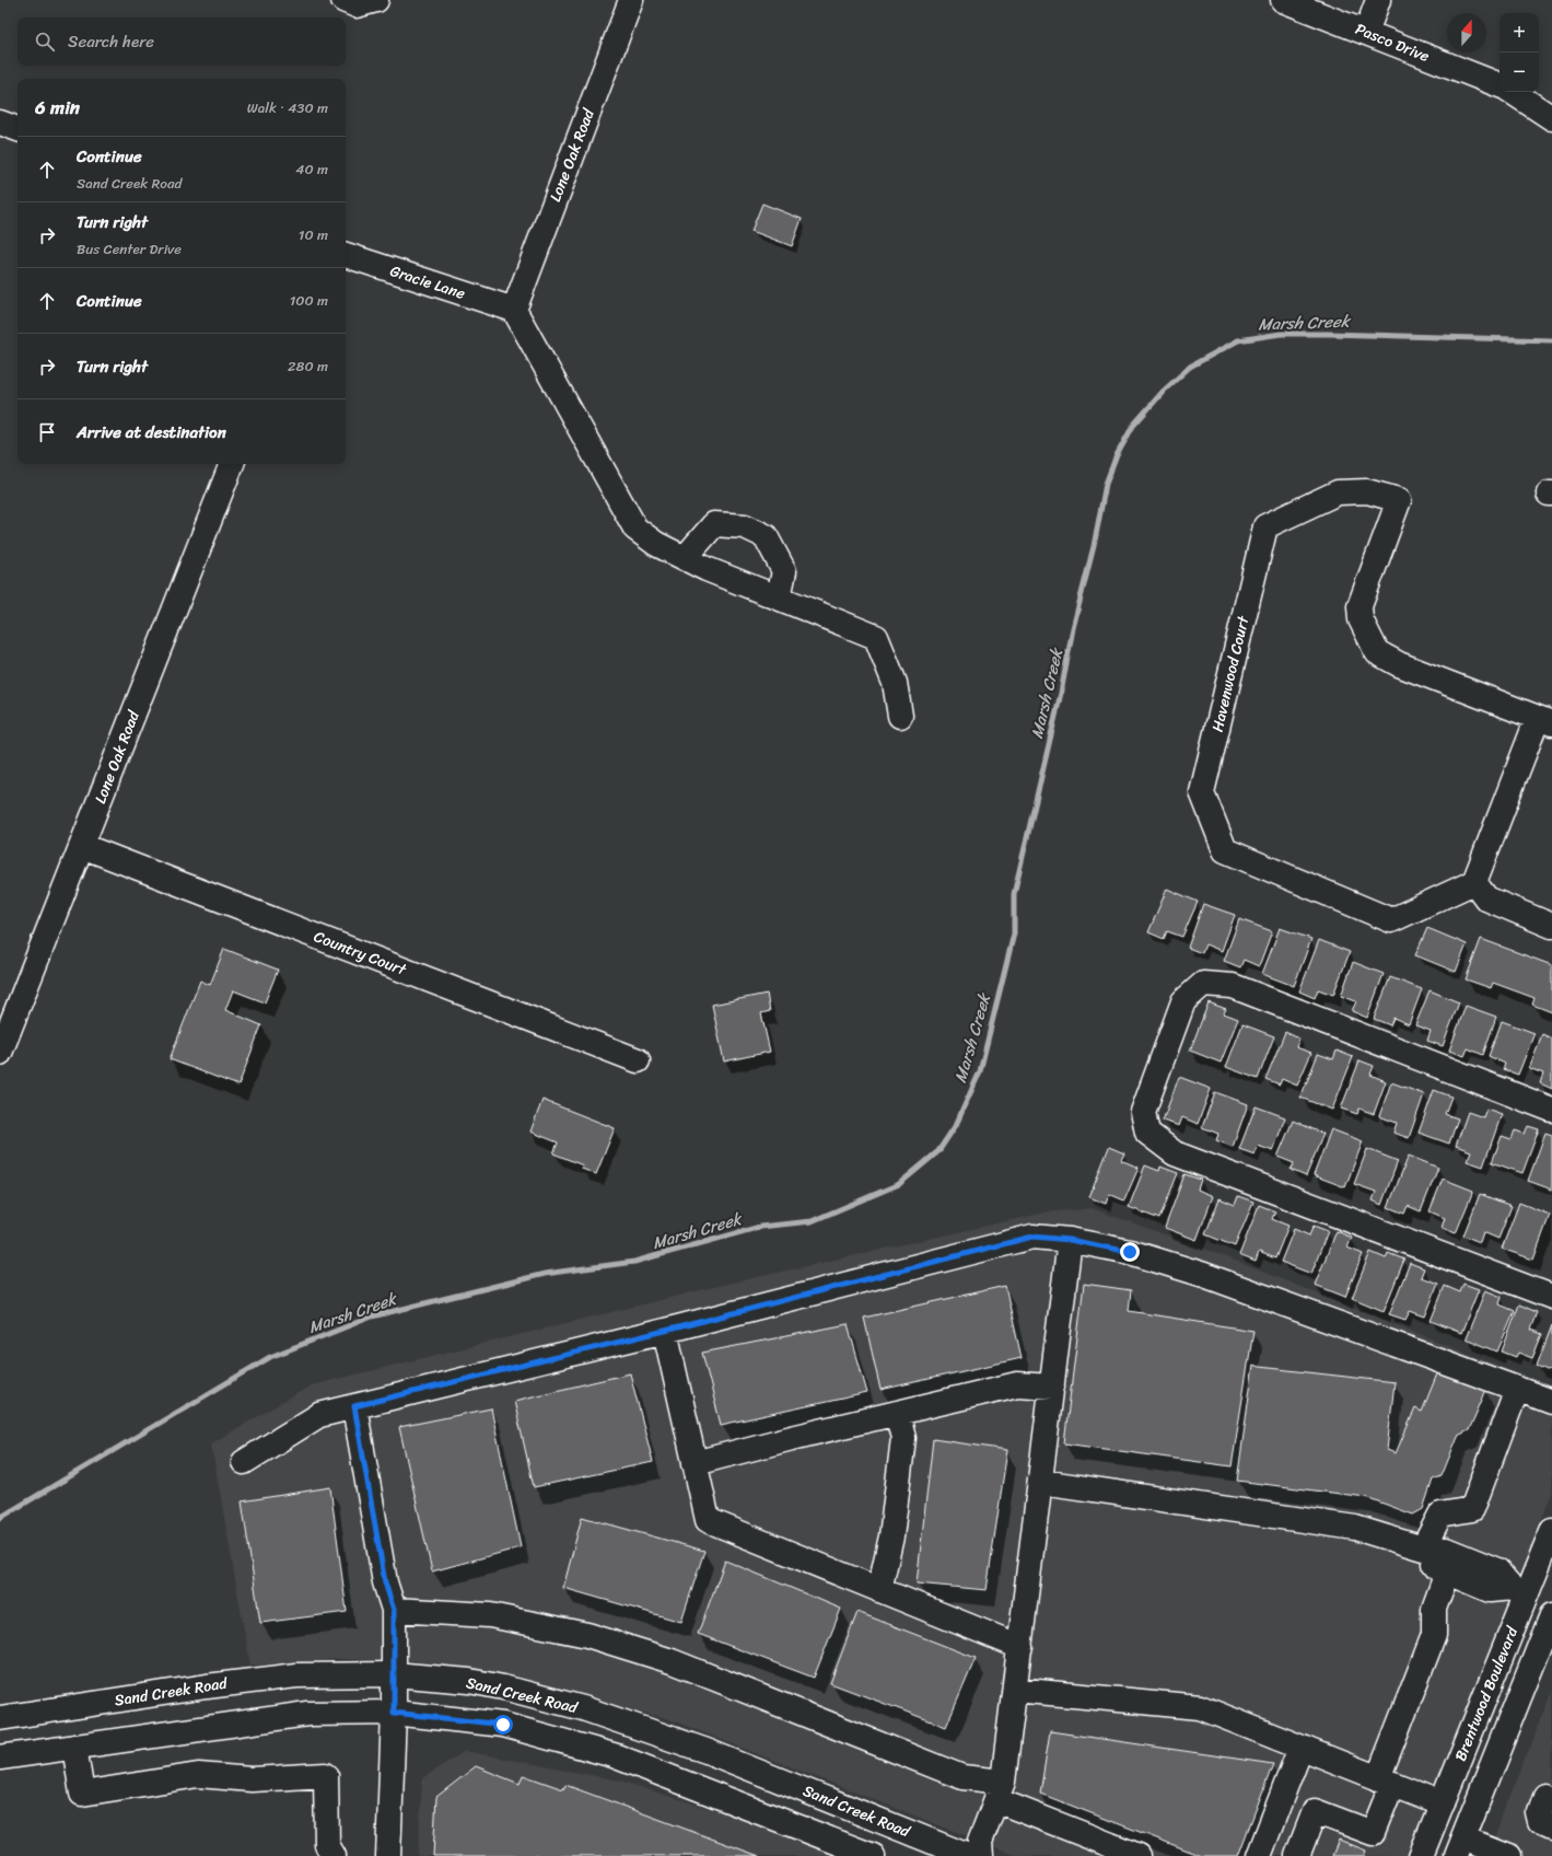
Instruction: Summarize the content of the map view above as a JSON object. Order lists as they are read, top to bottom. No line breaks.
{"streets":{"street":["Pasco Drive","Lone Oak Road","Gracie Lane","Havenwood Court","Country Court","Sand Creek Road","Brentwood Boulevard"]},"crossings":[["Lone Oak Road","Gracie Lane"],["Lone Oak Road","Country Court"]],"water":["Marsh Creek"],"north":"top","page":{"map_buttons":["+","−"],"search":"Search here","heading":["6 min","Walk · 430 m"],"list":[["Continue","Sand Creek Road","40 m"],["Turn right","Bus Center Drive","10 m"],["Continue","100 m"],["Turn right","280 m"],"Arrive at destination"]}}
